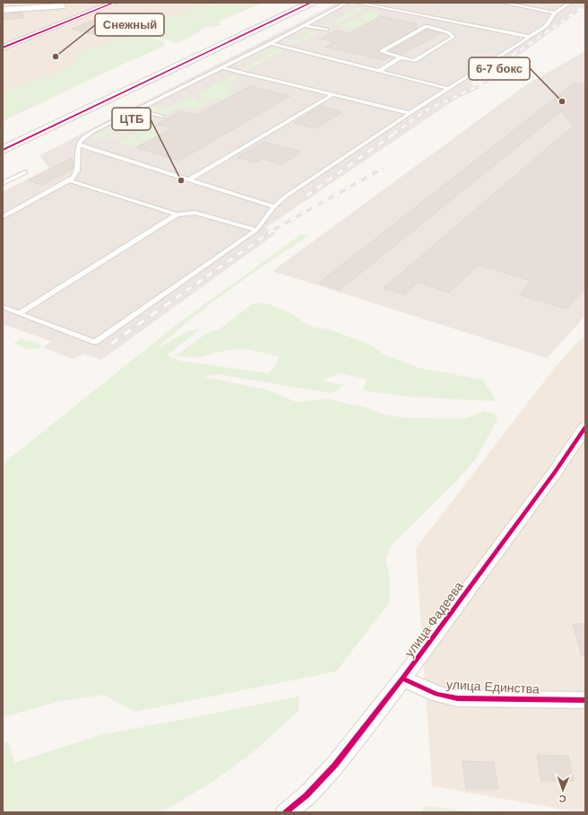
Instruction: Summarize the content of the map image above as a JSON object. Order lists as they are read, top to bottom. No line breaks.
{"streets":{"street":["улица Фадеева","улица Единства"]},"crossings":[["улица Фадеева","улица Единства"]],"places":["Снежный","6-7 бокс","ЦТБ"],"north":"bottom"}
